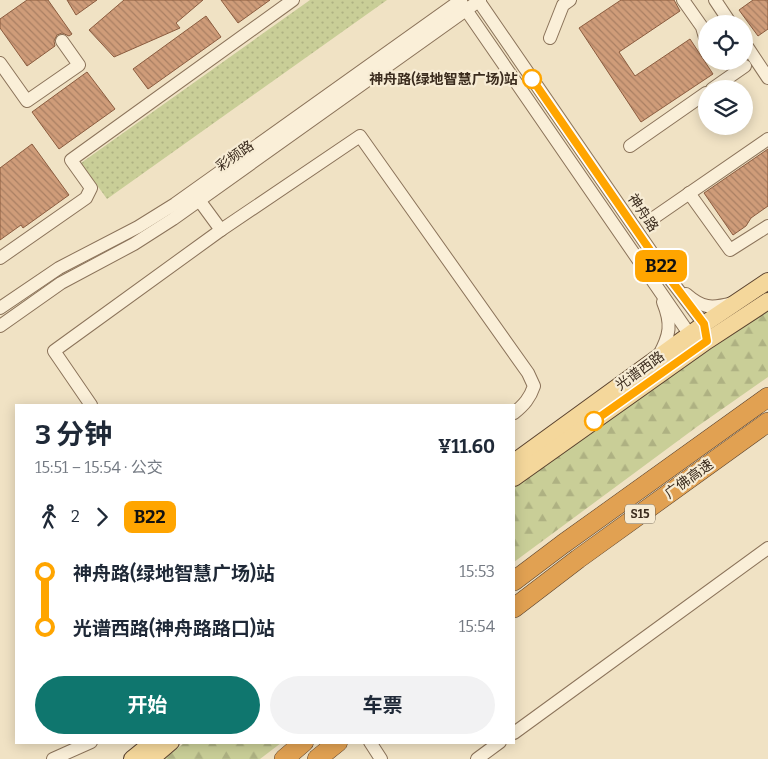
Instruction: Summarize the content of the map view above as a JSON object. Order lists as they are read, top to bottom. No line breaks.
{"streets":{"highway":["广佛高速","S15"],"main road":["光谱西路"],"street":["彩频路","神舟路"]},"crossings":[["彩频路","神舟路"],["神舟路","光谱西路"]],"places":["神舟路(绿地智慧广场)站"],"lines":["bus line B22"],"page":{"on_map":"B22","heading":["3 分钟","15:51 – 15:54 · 公交","¥11.60"],"legs":["2","B22"],"list":[{"name":"神舟路(绿地智慧广场)站","value":"15:53"},{"name":"光谱西路(神舟路路口)站","value":"15:54"}],"buttons":["开始","车票"]}}
